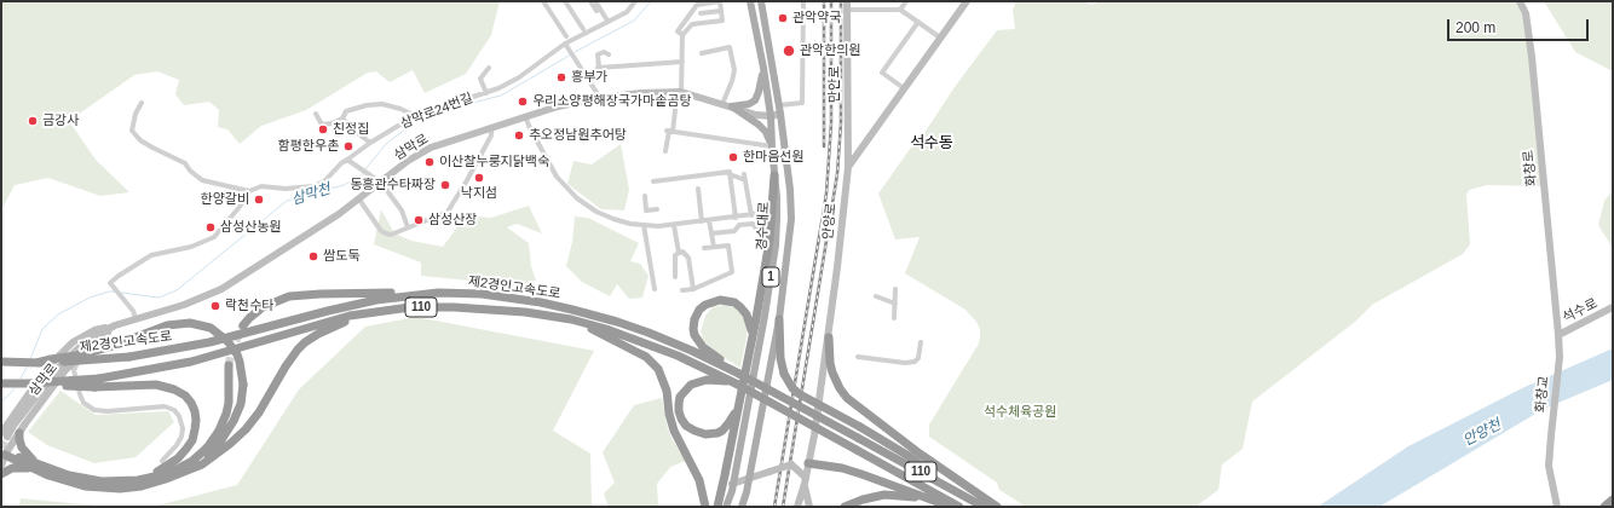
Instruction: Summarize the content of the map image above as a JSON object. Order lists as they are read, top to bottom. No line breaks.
{"streets":{"highway":["제2경인고속도로","110"],"main road":["만안로","삼막로","화창로","안양로","경수대로","1","석수로","화창교"],"street":["삼막로24번길"]},"crossings":[["만안로","안양로"],["삼막로","경수대로"],["화창로","석수로"],["화창로","화창교"]],"districts":["석수동"],"water":["삼막천","안양천"],"parks":["석수체육공원"],"places":["관악약국","관악한의원","흥부가","우리소양평해장국가마솥곰탕","금강사","친정집","추오정남원추어탕","함평한우촌","한마음선원","이산찰누룽지닭백숙","낙지섬","동흥관수타짜장","한양갈비","삼성산장","삼성산농원","쌈도둑","락천수타"],"scale_bar":"200 m"}
